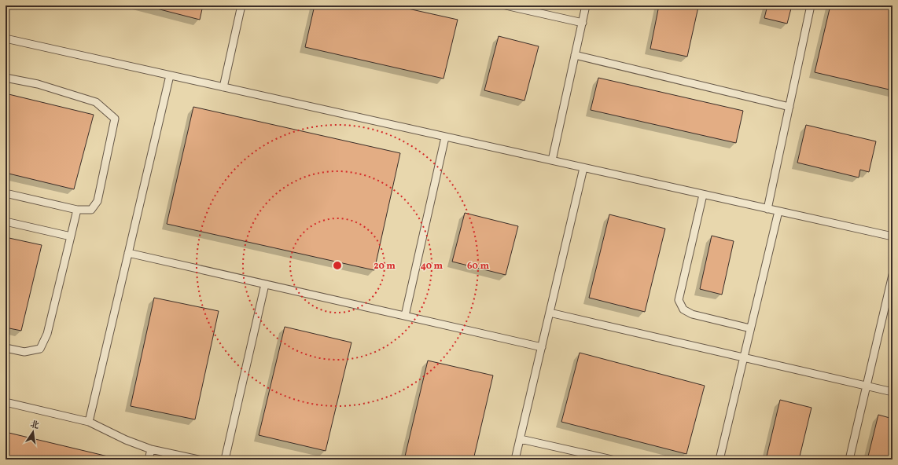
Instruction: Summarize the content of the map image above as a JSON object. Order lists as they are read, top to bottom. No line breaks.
{"north":"top","rings":["20 m","40 m","60 m"]}
